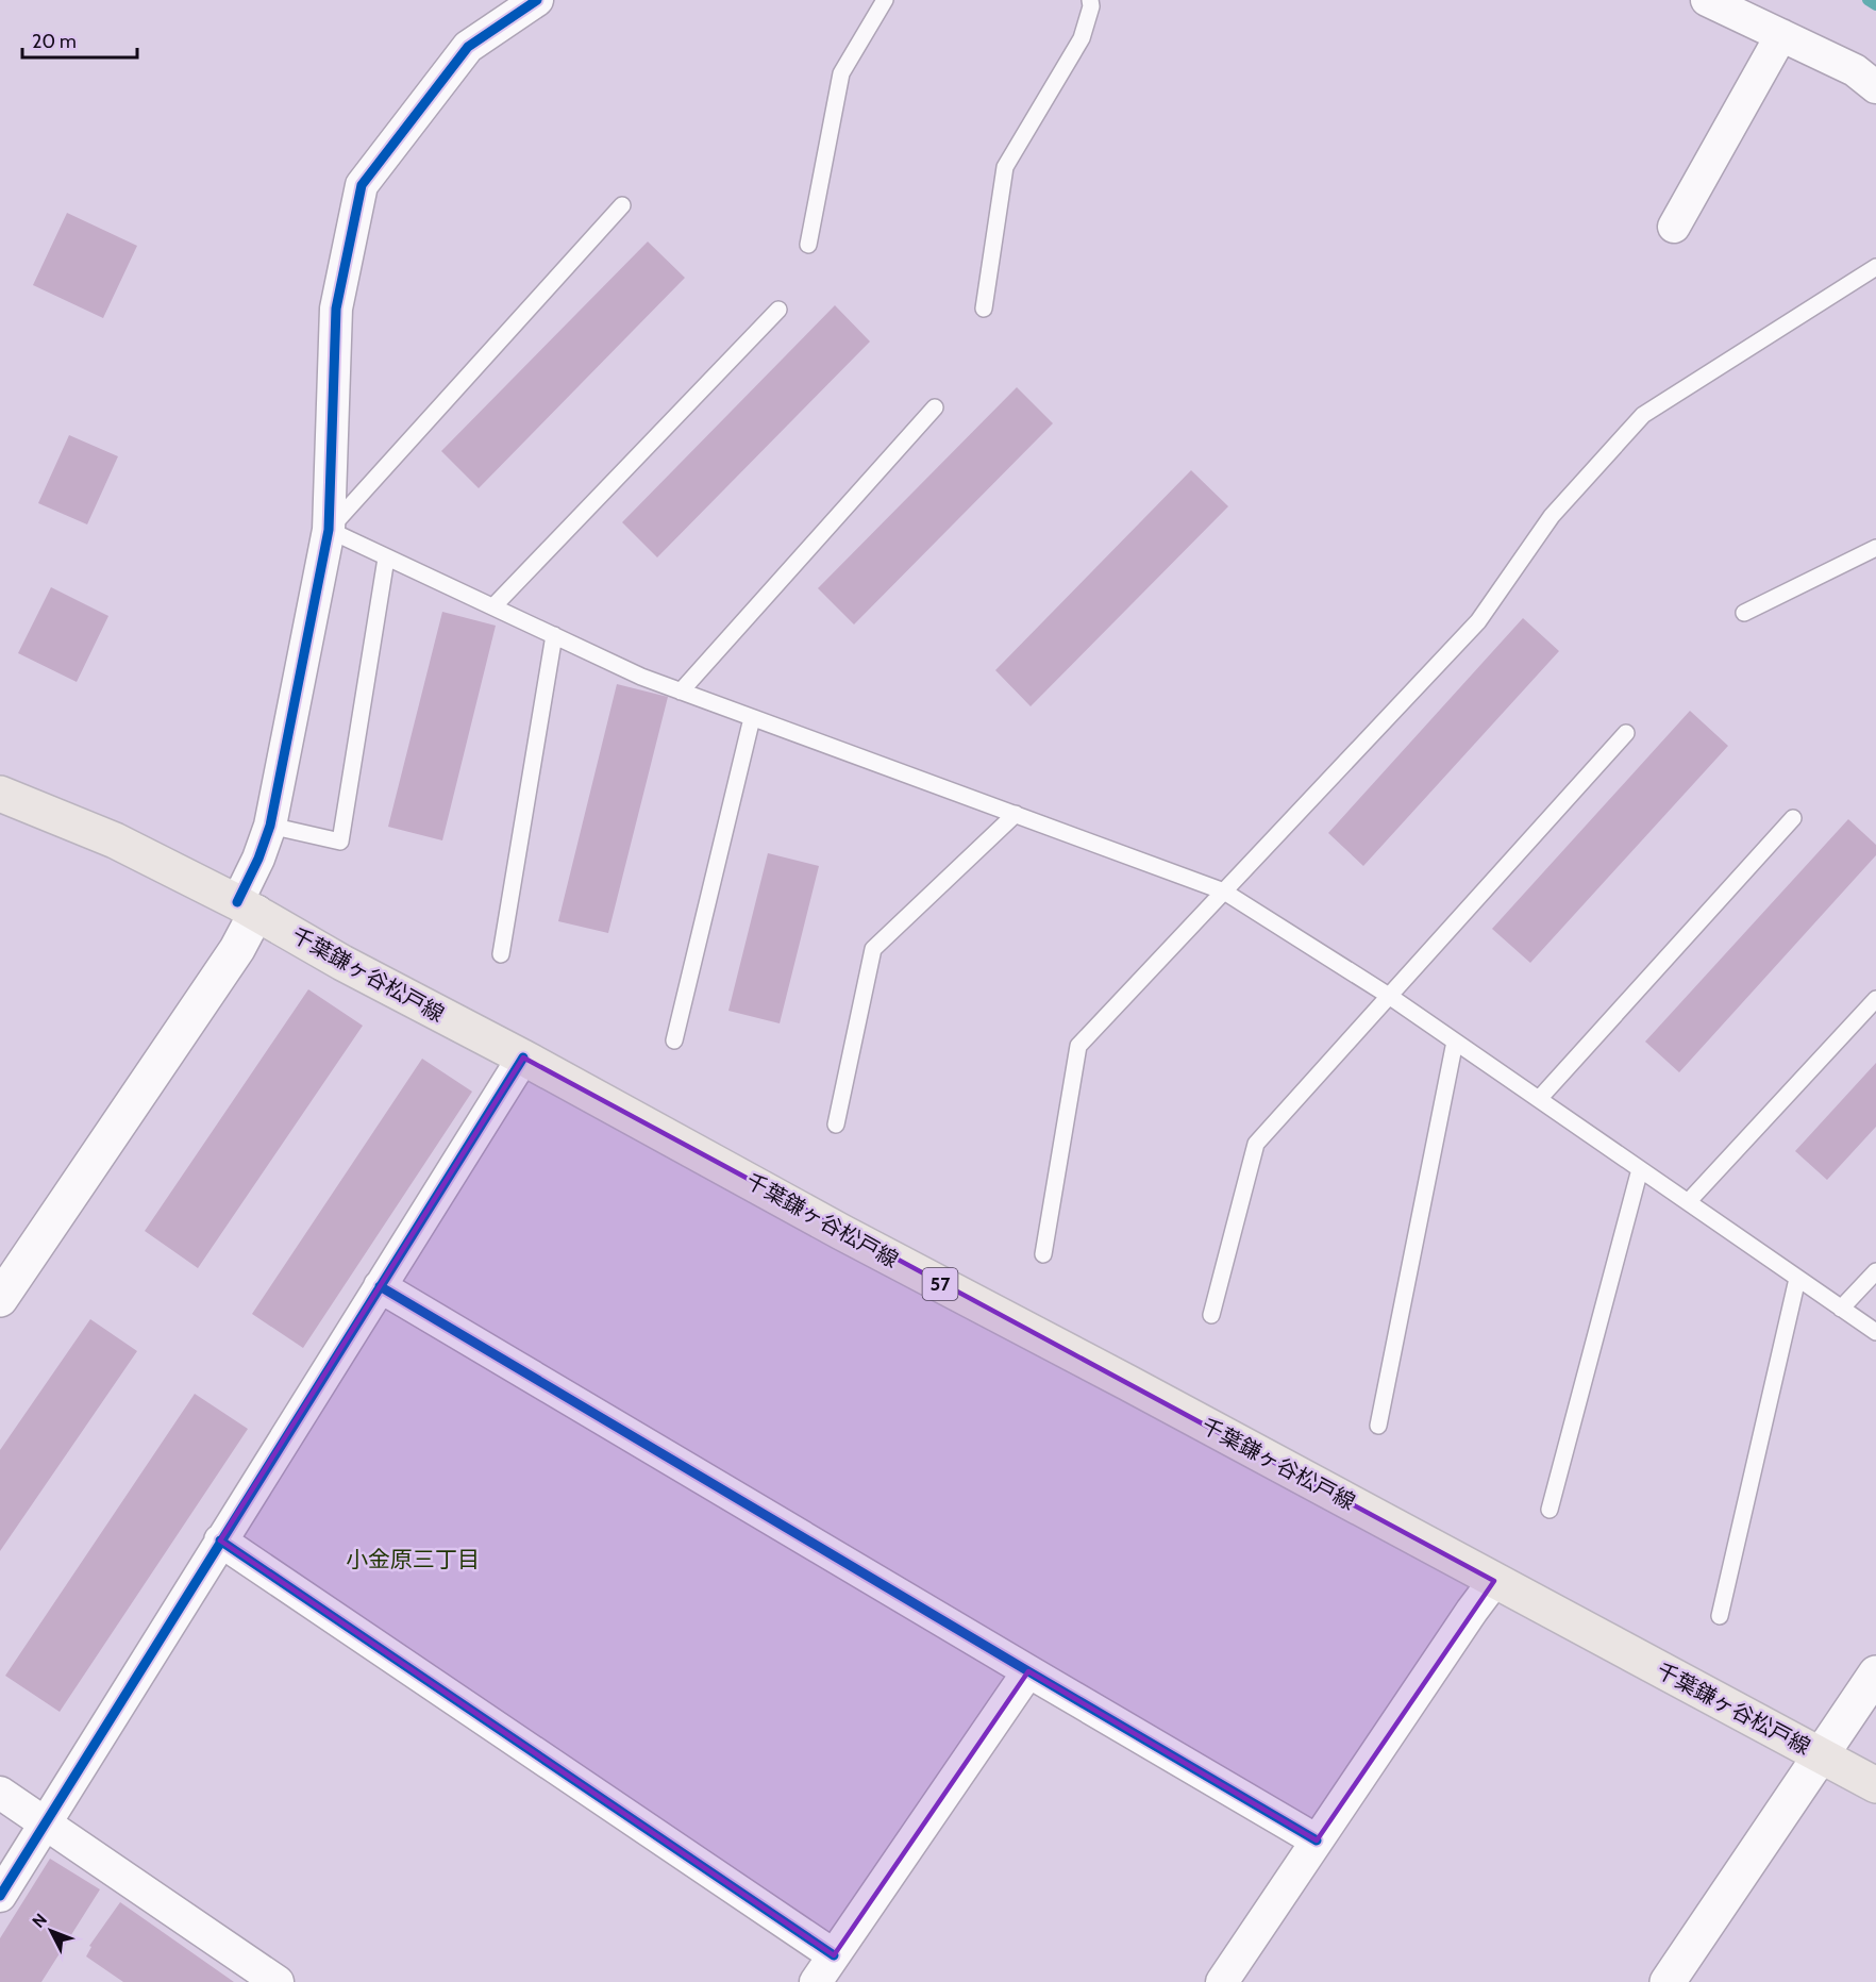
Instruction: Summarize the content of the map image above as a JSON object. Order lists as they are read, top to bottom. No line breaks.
{"streets":{"main road":["千葉鎌ヶ谷松戸線","57"]},"districts":["小金原三丁目"],"scale_bar":"20 m","north":"top left"}
